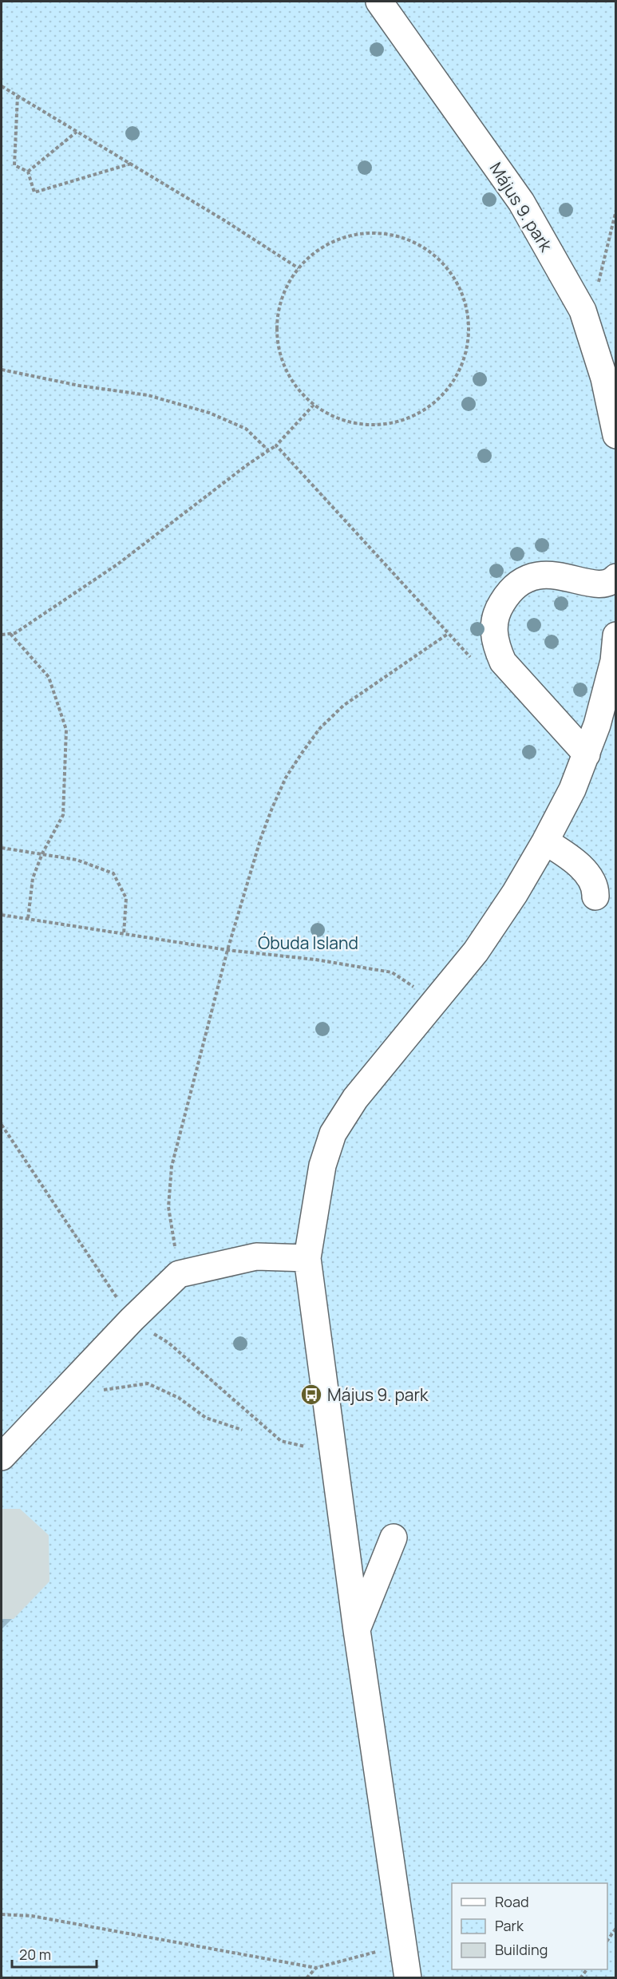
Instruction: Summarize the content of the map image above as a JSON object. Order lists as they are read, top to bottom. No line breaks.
{"streets":{"street":["Május 9. park"]},"parks":["Óbuda Island"],"places":{"bus stop":["Május 9. park"]},"legend":["Road","Park","Building"],"scale_bar":"20 m"}
